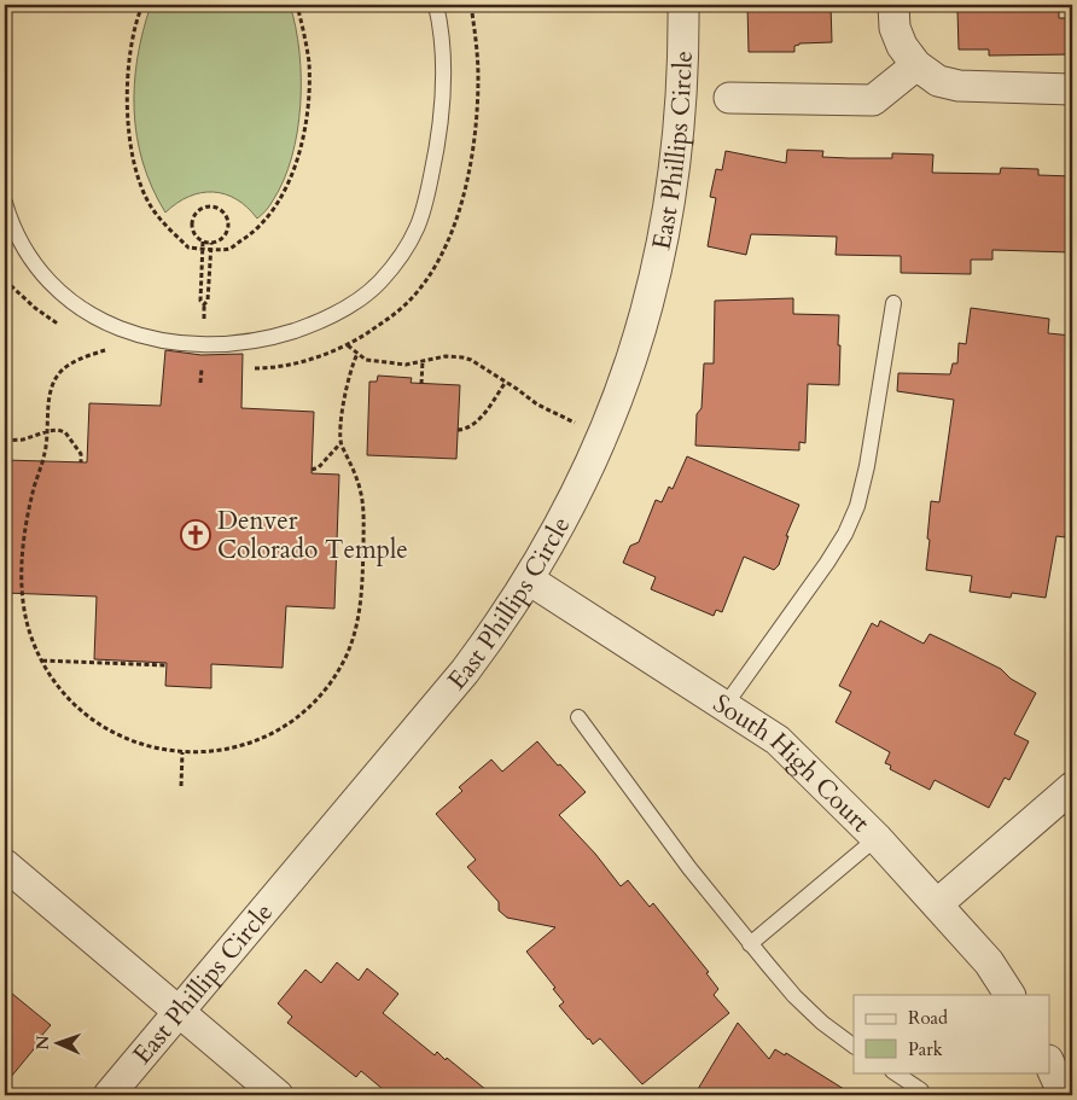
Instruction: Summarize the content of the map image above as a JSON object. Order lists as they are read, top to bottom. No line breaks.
{"streets":{"street":["East Phillips Circle","South High Court"]},"crossings":[["East Phillips Circle","South High Court"]],"places":{"church":["Denver Colorado Temple"]},"legend":["Road","Park"],"north":"left"}
